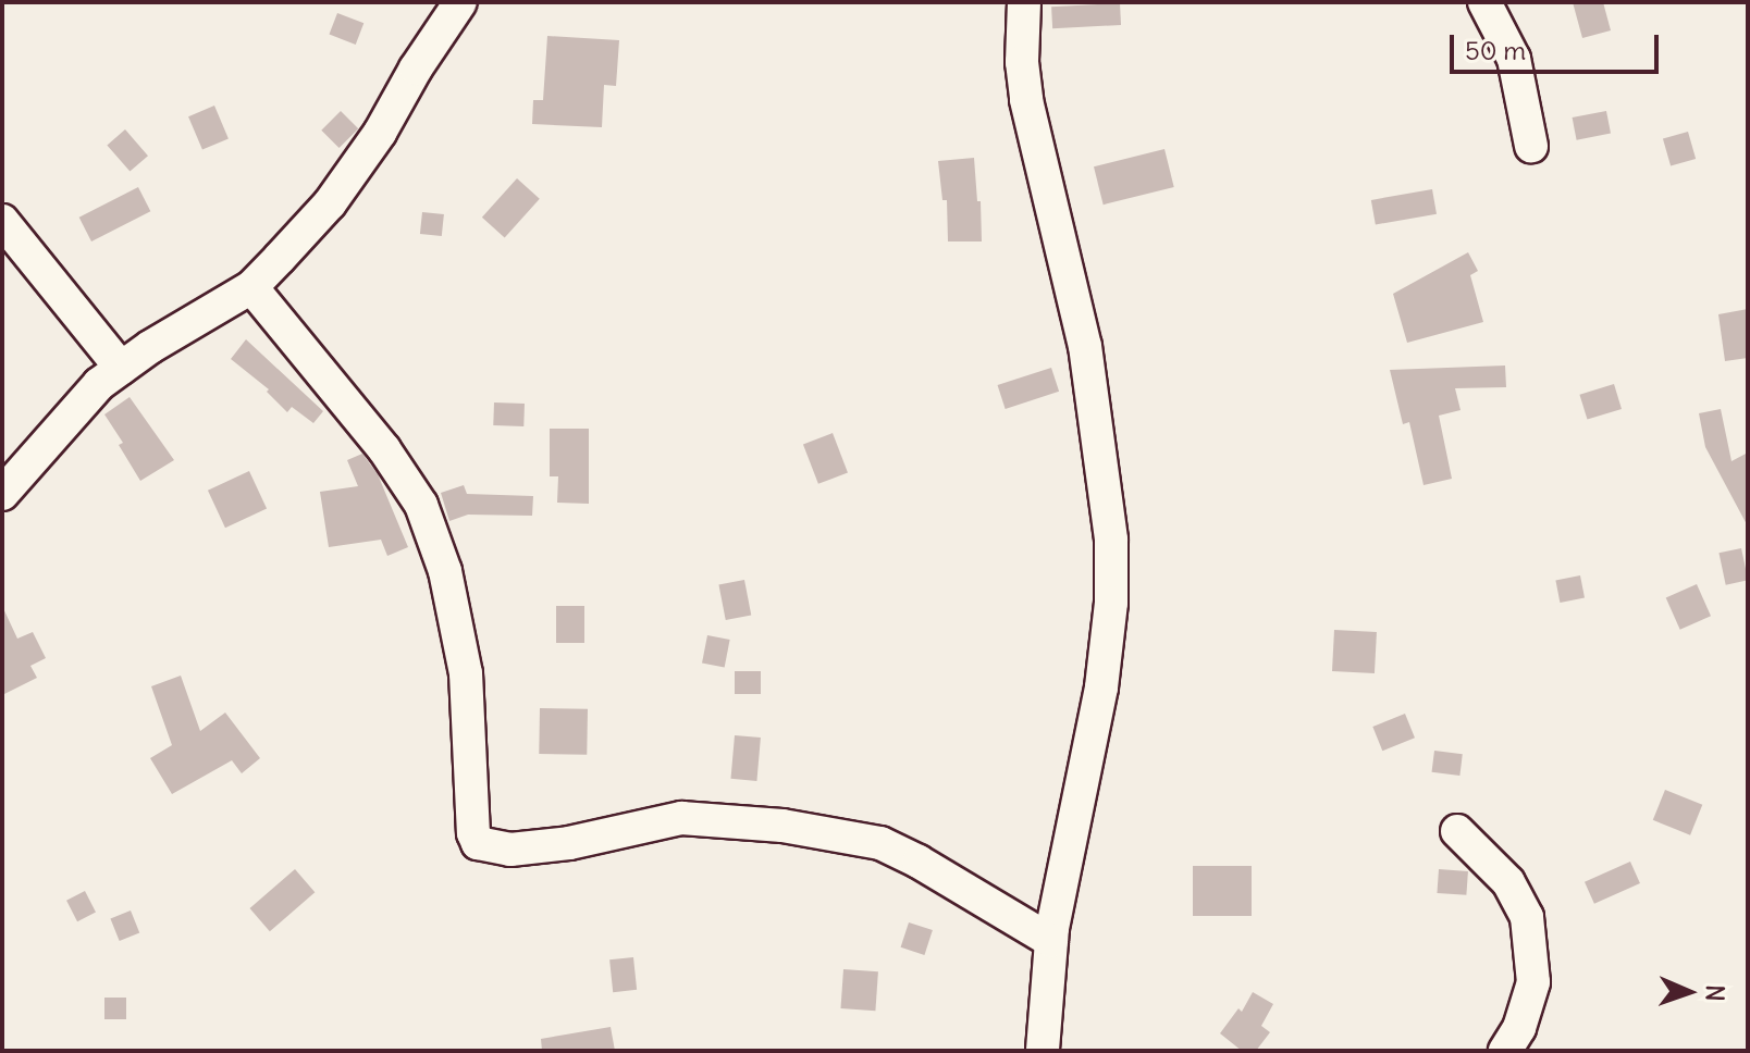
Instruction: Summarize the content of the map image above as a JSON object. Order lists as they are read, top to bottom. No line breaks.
{"scale_bar":"50 m","north":"right"}
